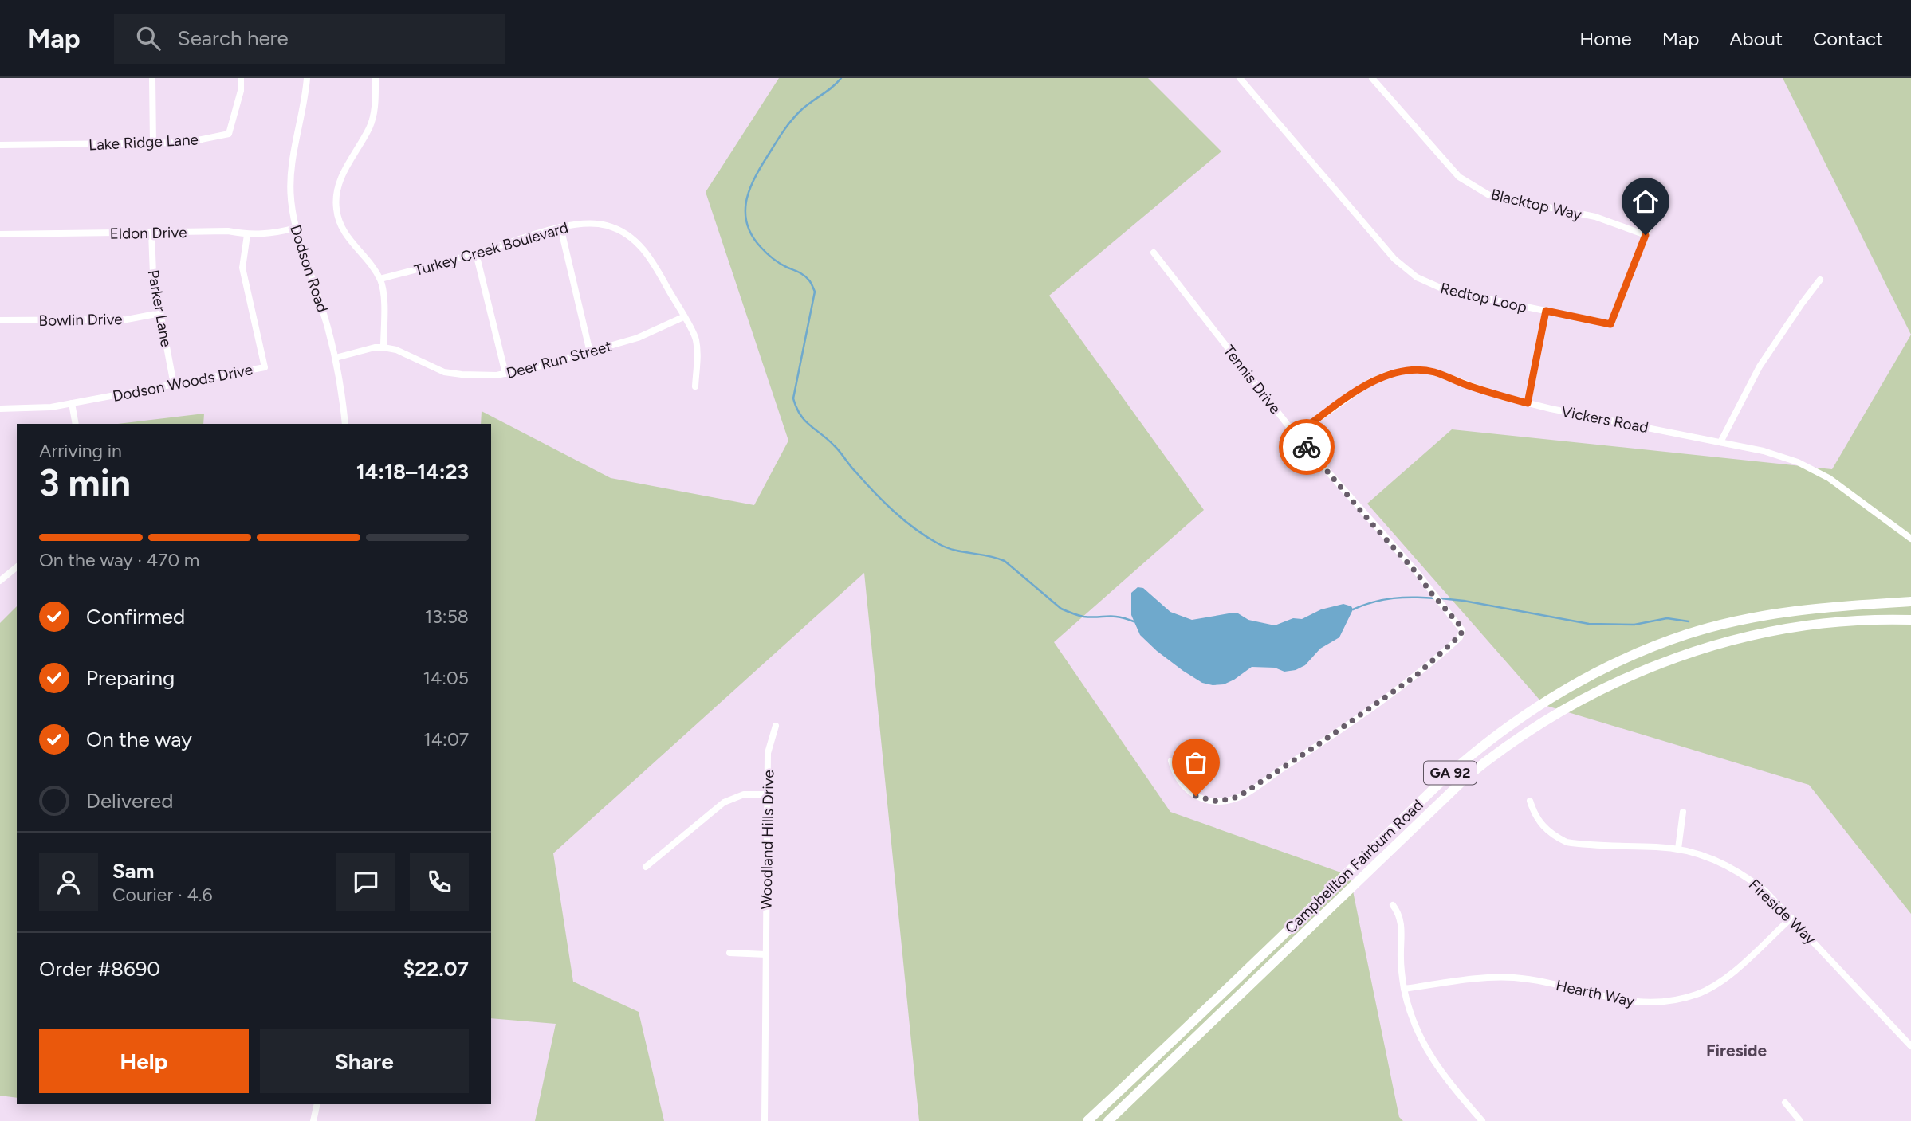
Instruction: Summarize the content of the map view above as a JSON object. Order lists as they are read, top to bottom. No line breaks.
{"streets":{"main road":["GA 92","Campbellton Fairburn Road"],"street":["Lake Ridge Lane","Blacktop Way","Eldon Drive","Turkey Creek Boulevard","Dodson Road","Redtop Loop","Parker Lane","Bowlin Drive","Deer Run Street","Tennis Drive","Dodson Woods Drive","Vickers Road","Woodland Hills Drive","Fireside Way","Hearth Way"]},"crossings":[["Blacktop Way","Redtop Loop"],["Eldon Drive","Dodson Road"],["Eldon Drive","Parker Lane"],["Eldon Drive","Dodson Woods Drive"],["Turkey Creek Boulevard","Deer Run Street"],["Dodson Road","Deer Run Street"],["Parker Lane","Bowlin Drive"],["Parker Lane","Dodson Woods Drive"],["Tennis Drive","Vickers Road"],["Fireside Way","Hearth Way"]],"districts":["Fireside"],"page":{"header":"Map","search":"Search here","nav":["Home","Map","About","Contact"],"heading":["3 min","Arriving in","14:18–14:23"],"panel":["Sam","Courier · 4.6","Order #8690","$22.07"],"bar":"On the way · 470 m","list":[["Confirmed","13:58"],["Preparing","14:05"],["On the way","14:07"],"Delivered"],"buttons":["Help","Share"]}}
